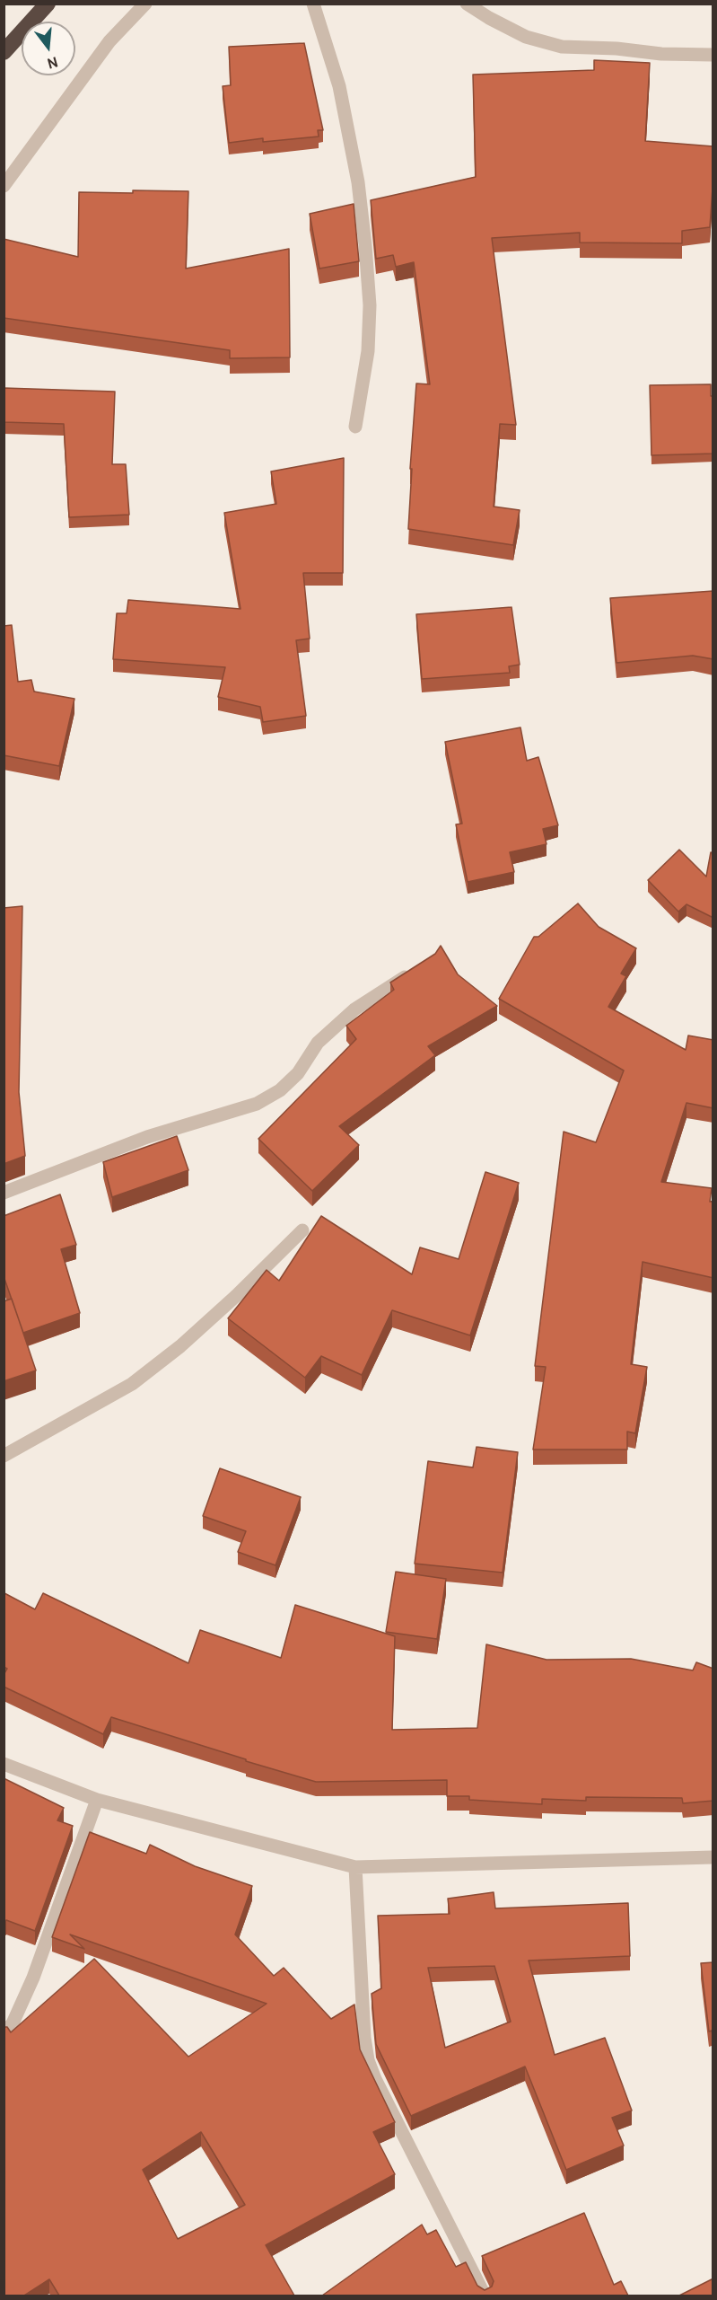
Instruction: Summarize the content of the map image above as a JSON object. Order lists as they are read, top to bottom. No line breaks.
{"north":"bottom"}
